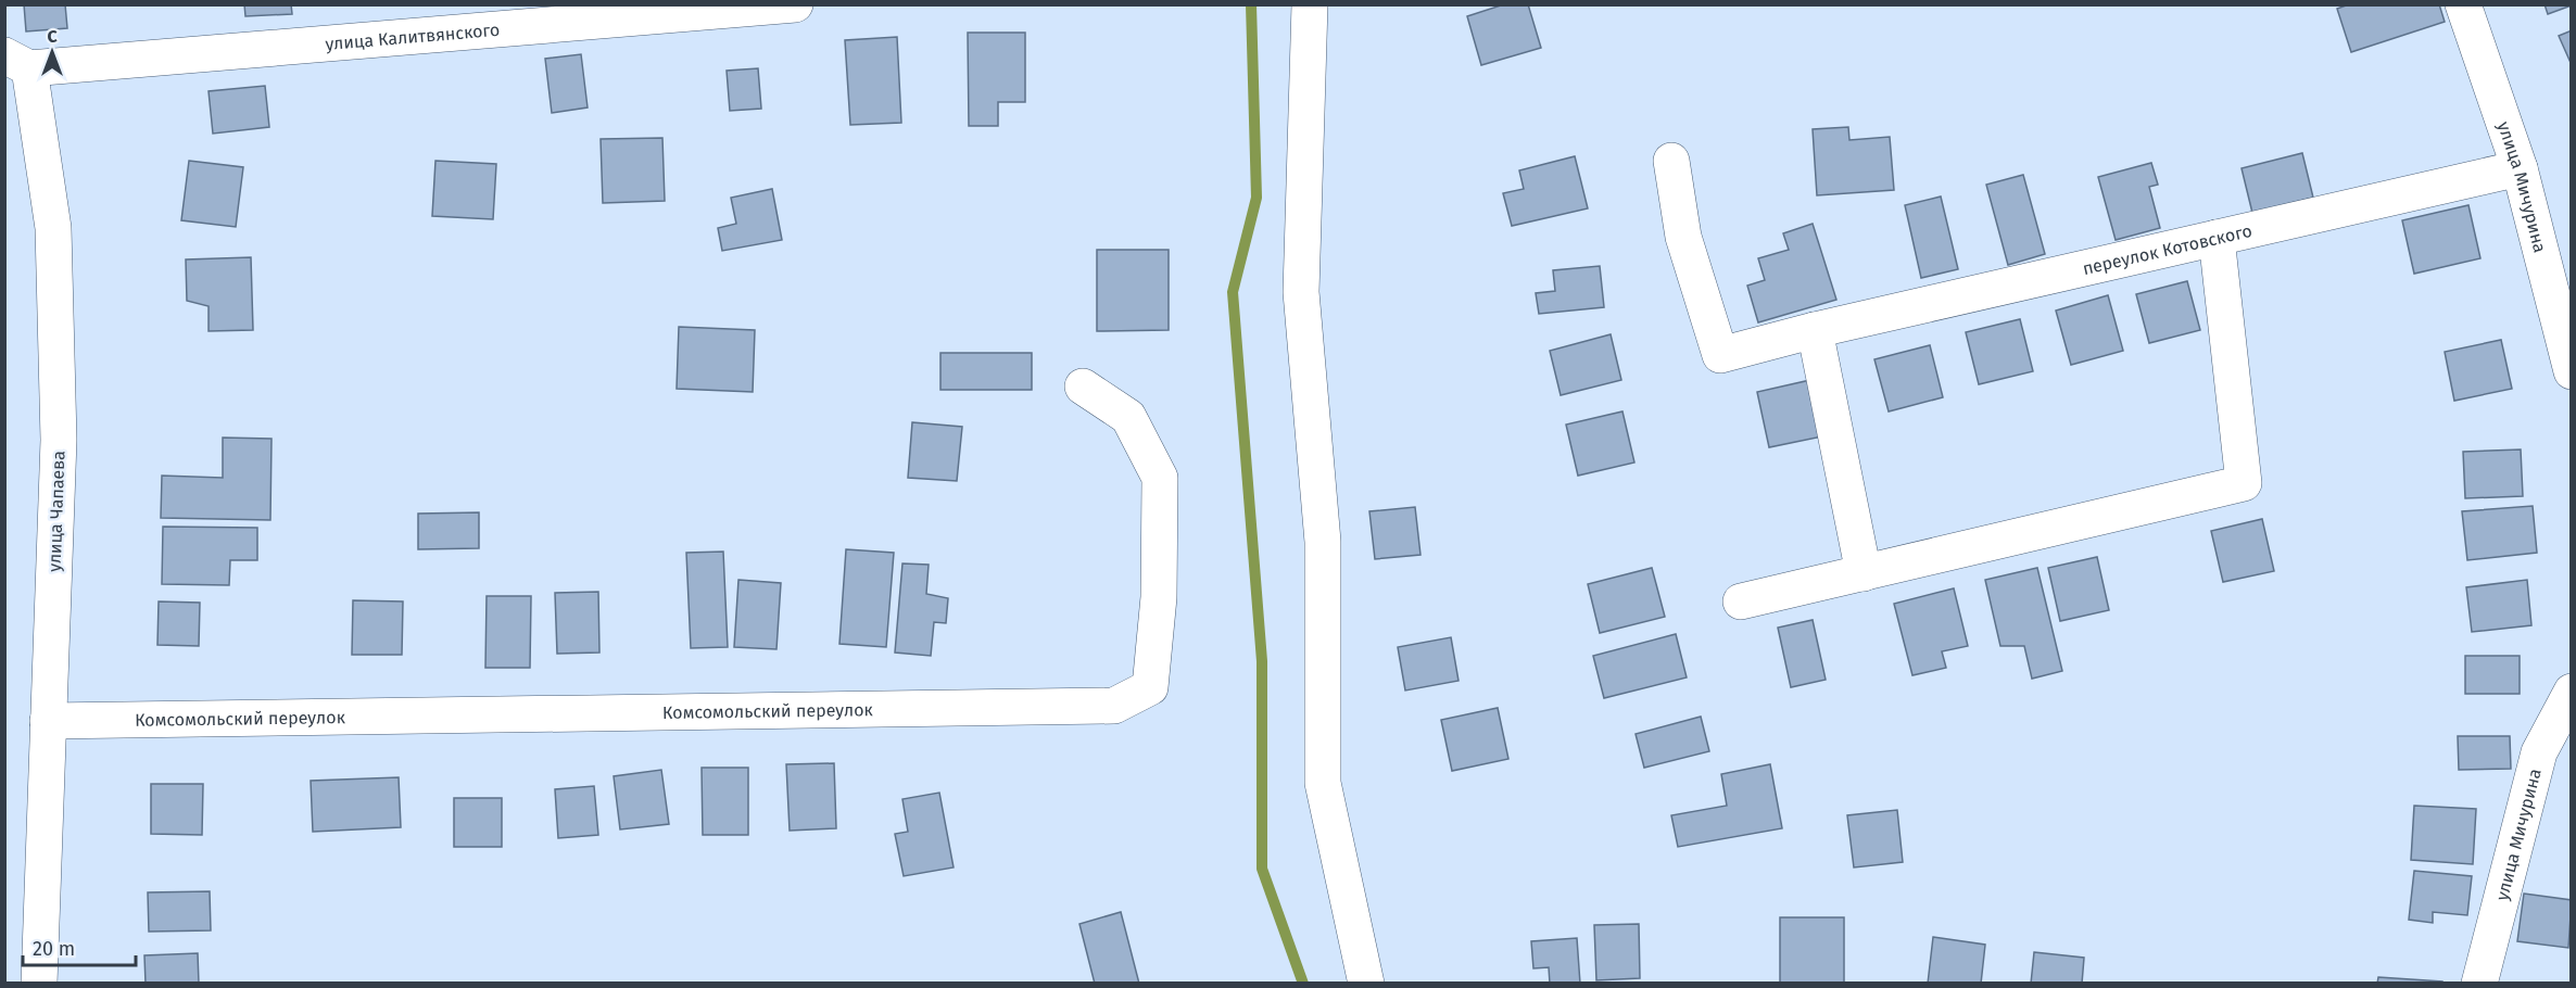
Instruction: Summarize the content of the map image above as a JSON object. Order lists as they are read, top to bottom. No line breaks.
{"streets":{"street":["улица Калитвянского","улица Мичурина","переулок Котовского","улица Чапаева","Комсомольский переулок"]},"crossings":[["улица Калитвянского","улица Чапаева"],["улица Мичурина","переулок Котовского"],["улица Чапаева","Комсомольский переулок"]],"scale_bar":"20 m","north":"top"}
